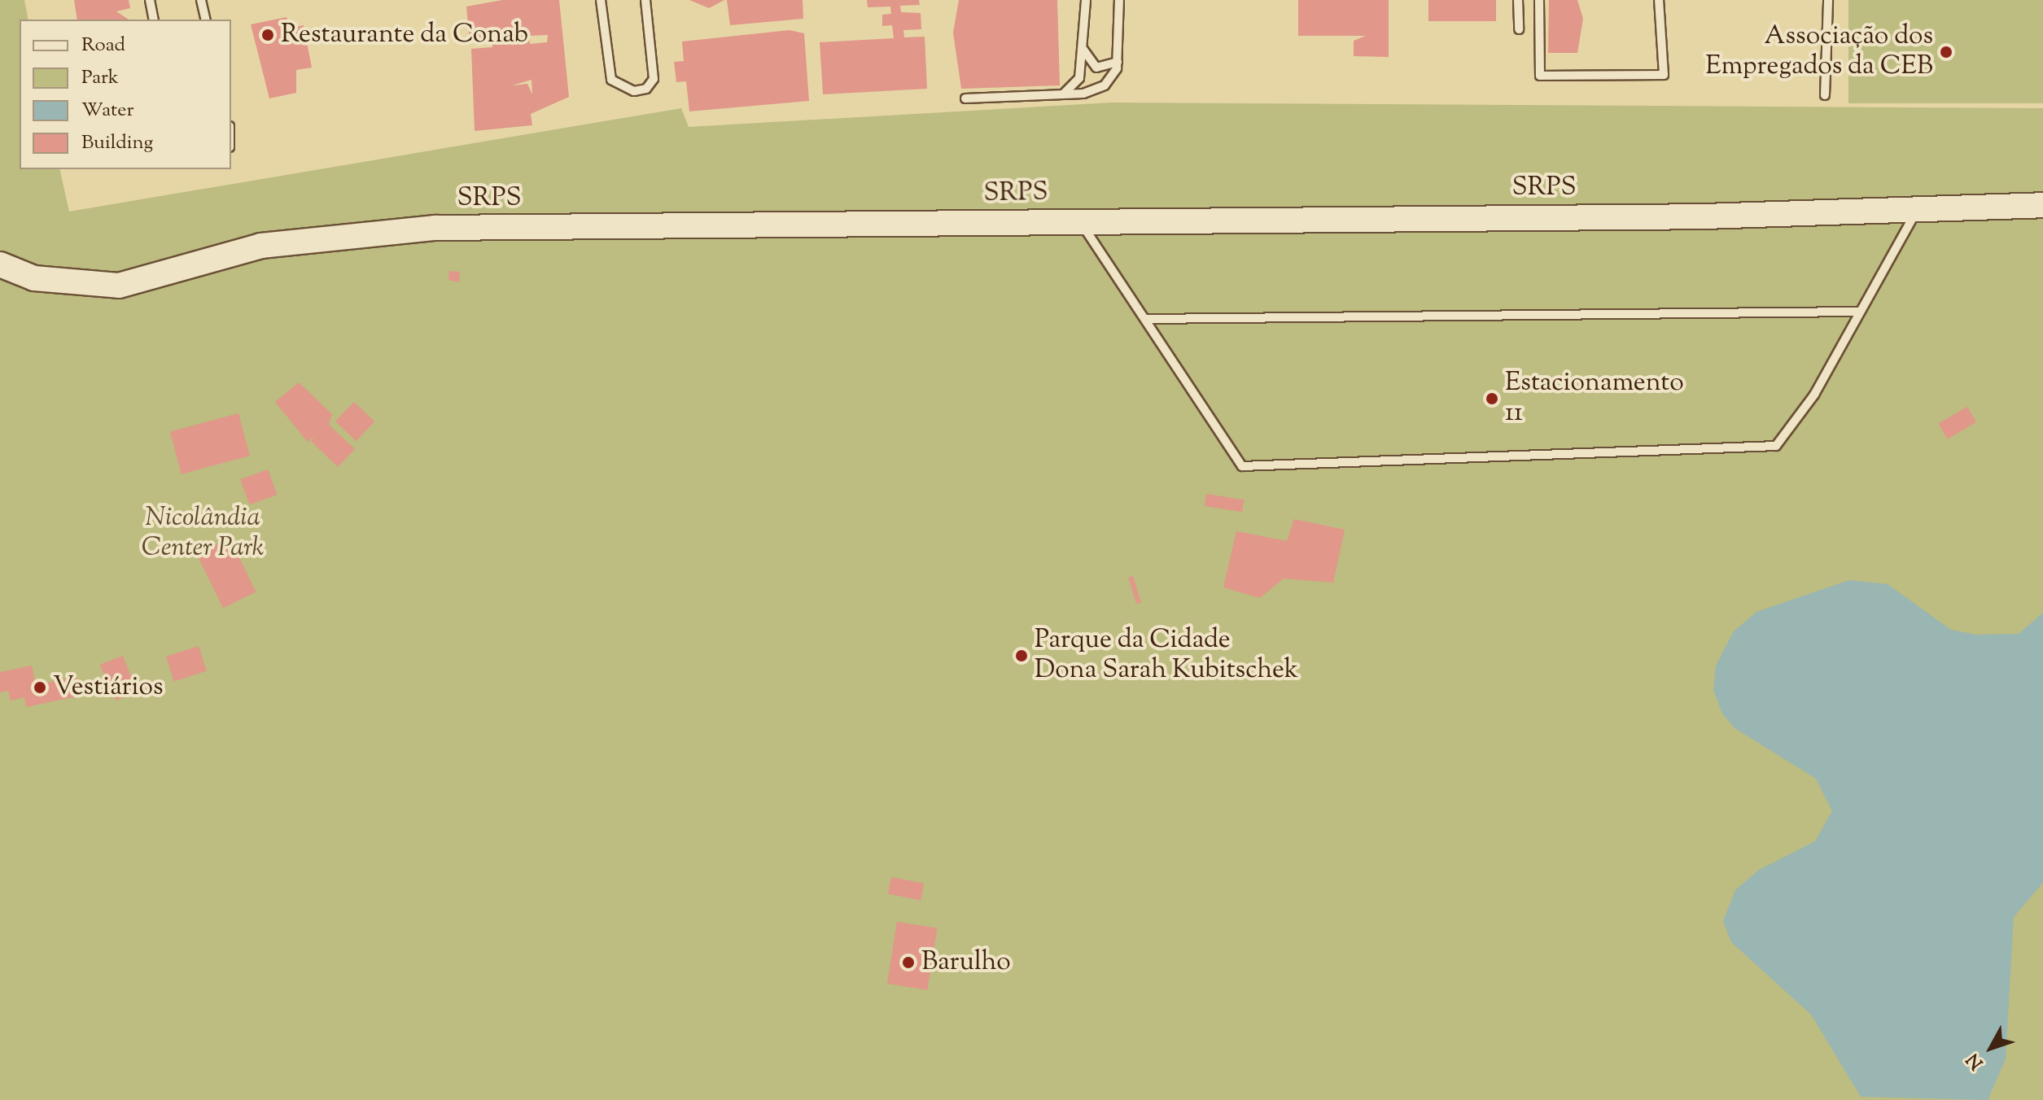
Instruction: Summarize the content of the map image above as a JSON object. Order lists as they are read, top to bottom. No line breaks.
{"streets":{"main road":["SRPS"]},"parks":["Nicolândia Center Park"],"places":["Restaurante da Conab","Associação dos Empregados da CEB","Estacionamento 11","Parque da Cidade Dona Sarah Kubitschek","Vestiários","Barulho"],"legend":["Road","Park","Water","Building"],"north":"bottom left"}
